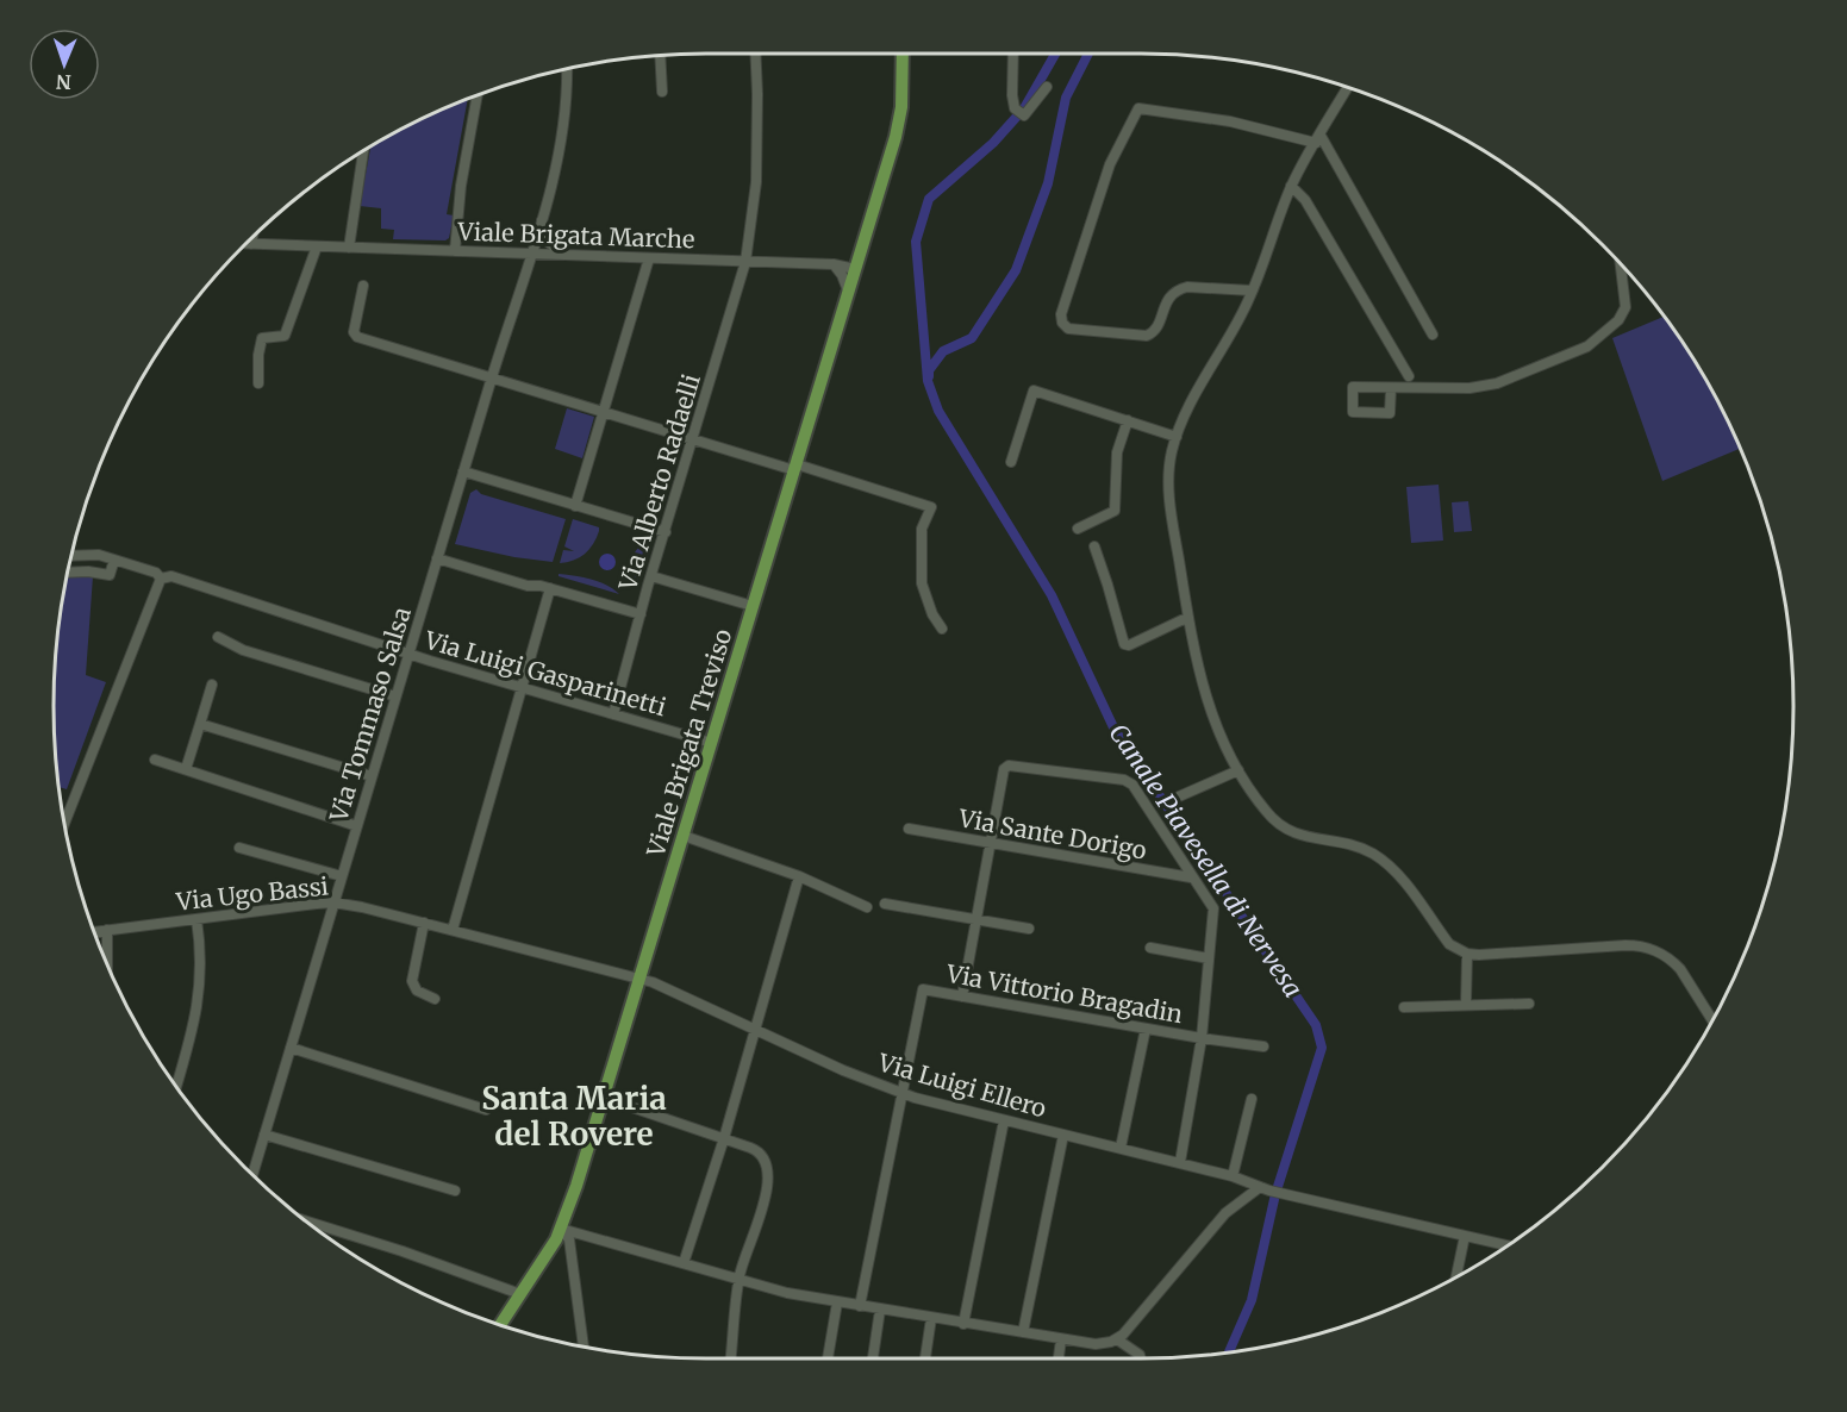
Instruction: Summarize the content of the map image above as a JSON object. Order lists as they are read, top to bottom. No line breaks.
{"streets":{"main road":["Viale Brigata Treviso"],"street":["Viale Brigata Marche","Via Alberto Radaelli","Via Luigi Gasparinetti","Via Tommaso Salsa","Via Sante Dorigo","Via Ugo Bassi","Via Vittorio Bragadin","Via Luigi Ellero"]},"crossings":[["Viale Brigata Marche","Via Alberto Radaelli"],["Viale Brigata Marche","Via Tommaso Salsa"],["Viale Brigata Marche","Viale Brigata Treviso"],["Via Alberto Radaelli","Via Luigi Gasparinetti"],["Via Luigi Gasparinetti","Via Tommaso Salsa"],["Via Luigi Gasparinetti","Viale Brigata Treviso"],["Via Tommaso Salsa","Via Ugo Bassi"],["Viale Brigata Treviso","Via Ugo Bassi"],["Viale Brigata Treviso","Via Luigi Ellero"],["Via Ugo Bassi","Via Luigi Ellero"],["Via Vittorio Bragadin","Via Luigi Ellero"]],"districts":["Santa Maria del Rovere"],"water":["Canale Piavesella di Nervesa"],"north":"bottom"}
